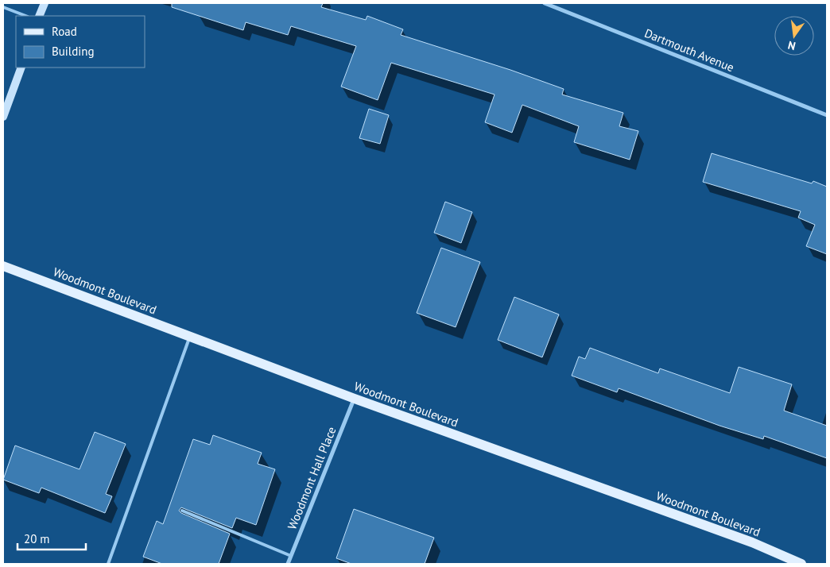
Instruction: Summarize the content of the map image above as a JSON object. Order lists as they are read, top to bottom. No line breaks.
{"streets":{"main road":["Woodmont Boulevard"],"street":["Dartmouth Avenue","Woodmont Hall Place"]},"crossings":[["Woodmont Boulevard","Woodmont Hall Place"]],"legend":["Road","Building"],"scale_bar":"20 m","north":"bottom"}
